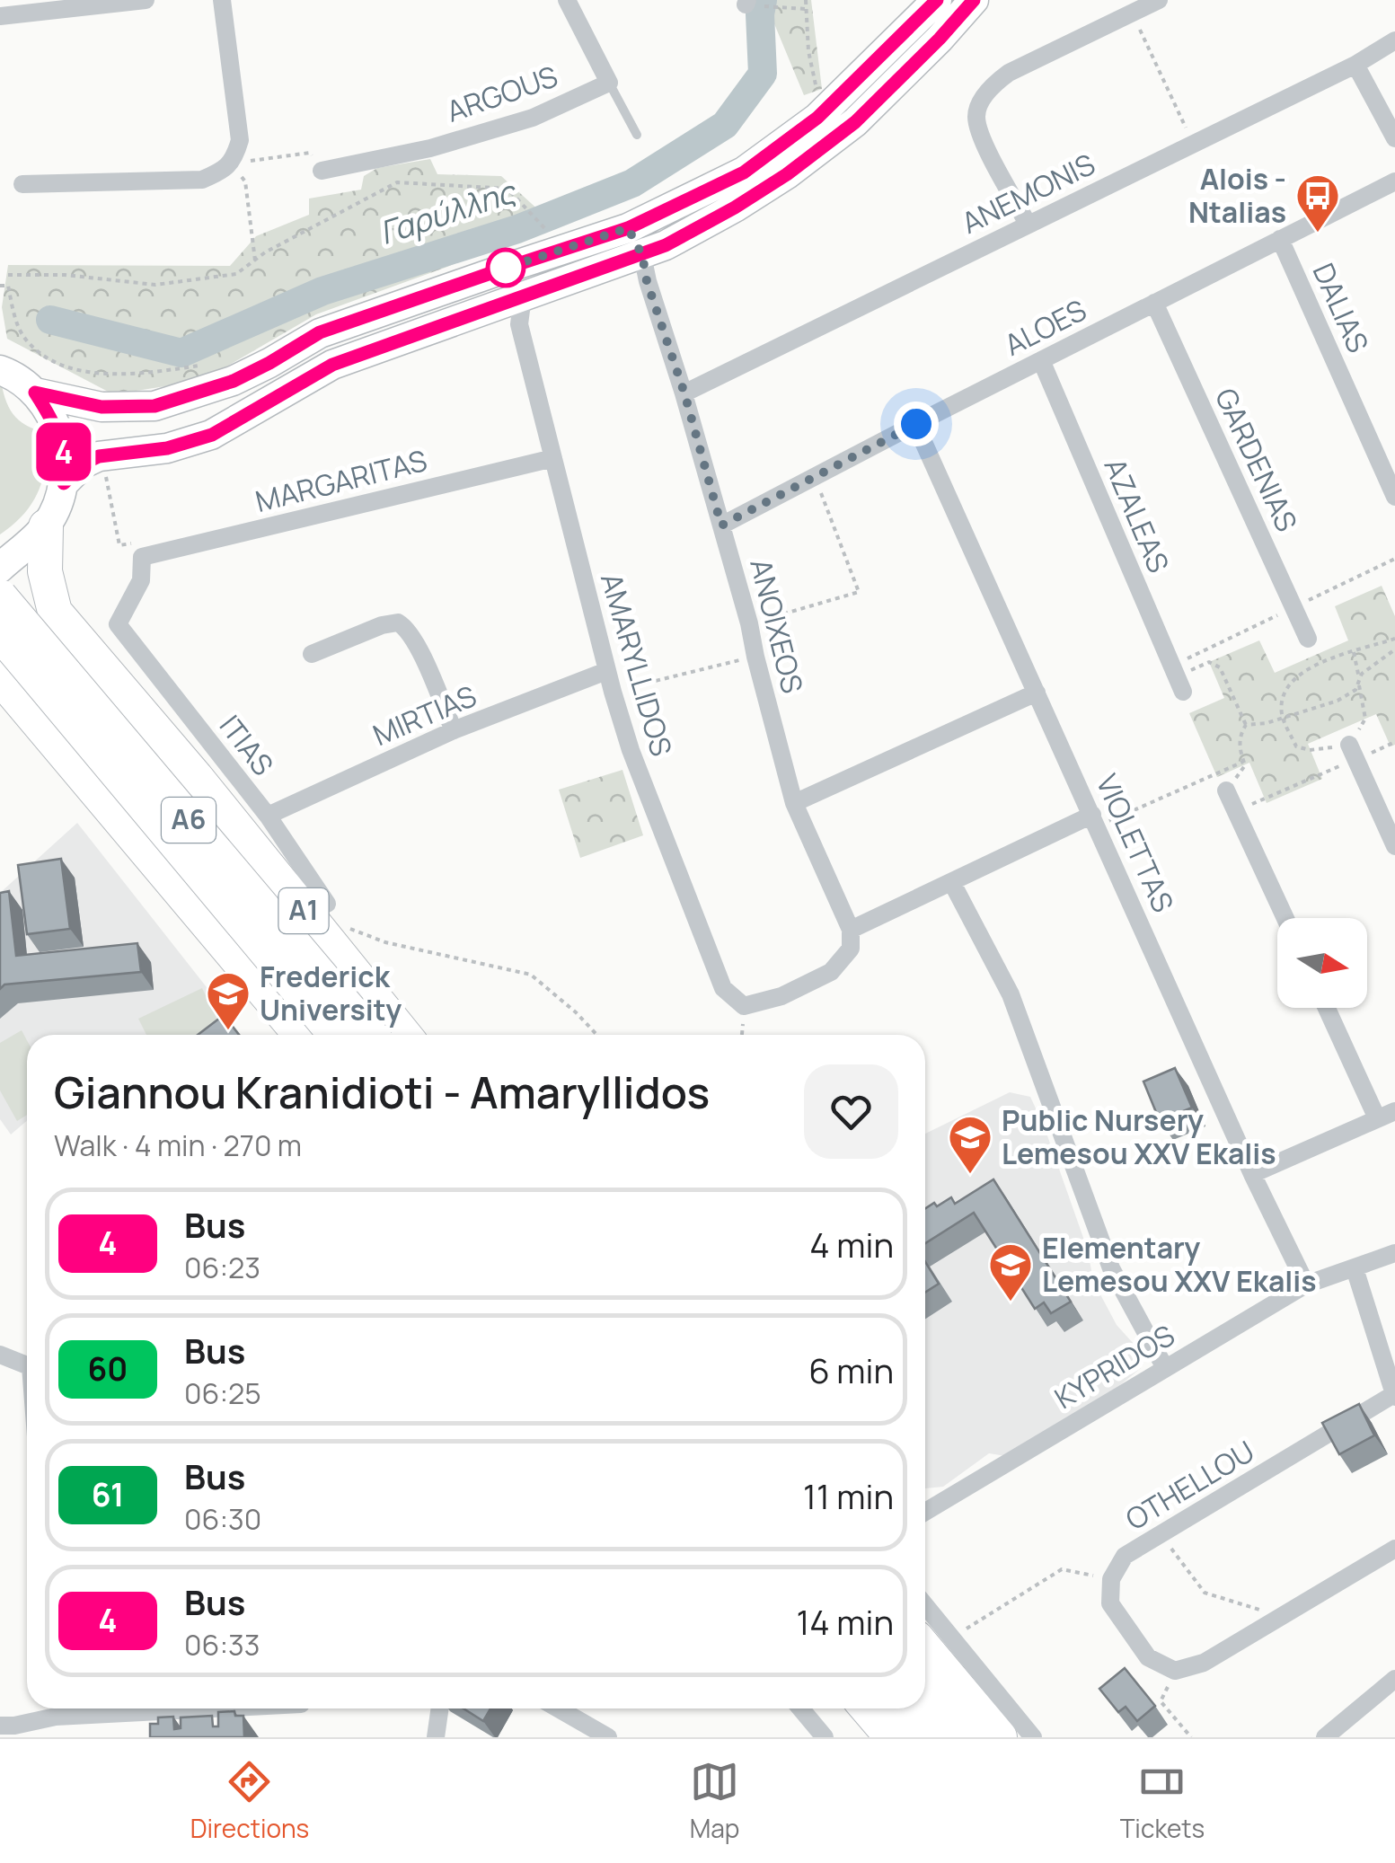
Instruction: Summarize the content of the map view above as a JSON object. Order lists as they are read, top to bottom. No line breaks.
{"streets":{"highway":["A6","A1"],"street":["ARGOUS","ANEMONIS","DALIAS","ALOES","GARDENIAS","MARGARITAS","AZALEAS","ANOIXEOS","AMARYLLIDOS","MIRTIAS","ITIAS","VIOLETTAS","KYPRIDOS","OTHELLOU"]},"crossings":[["ANEMONIS","ANOIXEOS"],["DALIAS","ALOES"],["ALOES","GARDENIAS"],["ALOES","AZALEAS"],["ALOES","ANOIXEOS"],["ALOES","VIOLETTAS"],["MARGARITAS","AMARYLLIDOS"],["MARGARITAS","ITIAS"],["AMARYLLIDOS","MIRTIAS"],["MIRTIAS","ITIAS"],["VIOLETTAS","KYPRIDOS"]],"water":["Γαρύλλης"],"places":{"bus stop":["Alois - Ntalias"],"school or university":["Frederick University","Public Nursery Lemesou XXV Ekalis","Elementary Lemesou XXV Ekalis"]},"lines":["bus line 4"],"north":"right","page":{"on_map":"4","heading":["Giannou Kranidioti - Amaryllidos","Walk · 4 min · 270 m"],"list":[{"mark":"4","name":"Bus","note":"06:23","value":"4 min"},{"mark":"60","name":"Bus","note":"06:25","value":"6 min"},{"mark":"61","name":"Bus","note":"06:30","value":"11 min"},{"mark":"4","name":"Bus","note":"06:33","value":"14 min"}],"tabs":["Directions","Map","Tickets"]}}
